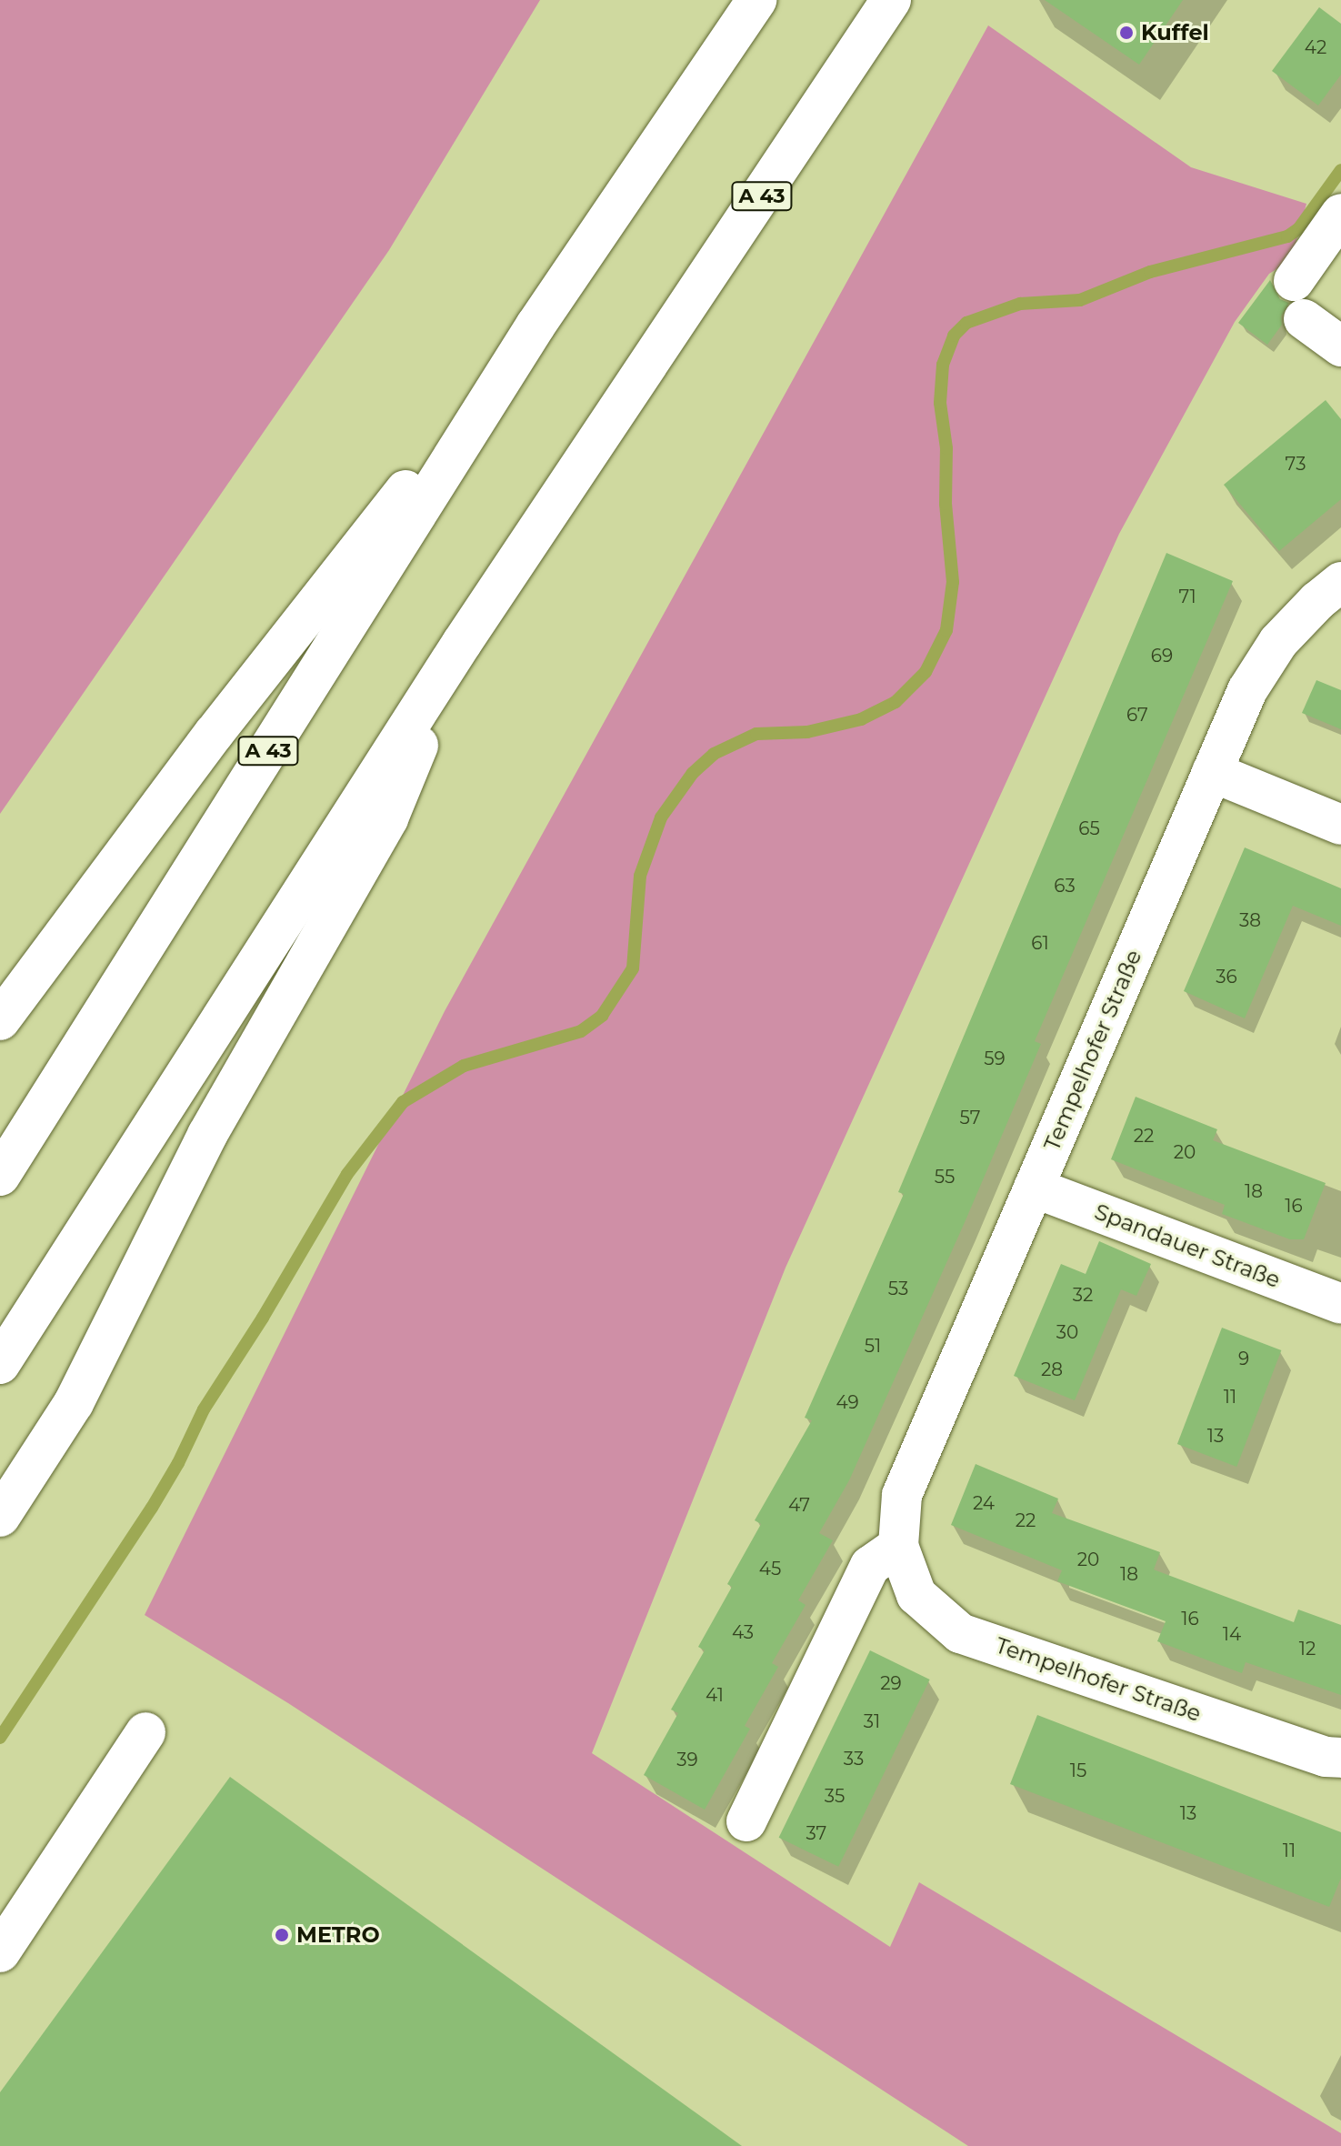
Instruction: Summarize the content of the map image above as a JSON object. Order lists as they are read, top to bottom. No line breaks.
{"streets":{"main road":["A 43","Tempelhofer Straße","Spandauer Straße"]},"crossings":[["Tempelhofer Straße","Spandauer Straße"]],"places":["Kuffel","METRO"],"house_numbers":["42","73","71","69","67","65","63","38","61","36","59","57","22","20","55","18","16","53","32","30","51","9","28","11","49","13","24","47","22","20","45","18","16","43","14","12","29","41","31","33","39","15","35","13","37","11"]}
